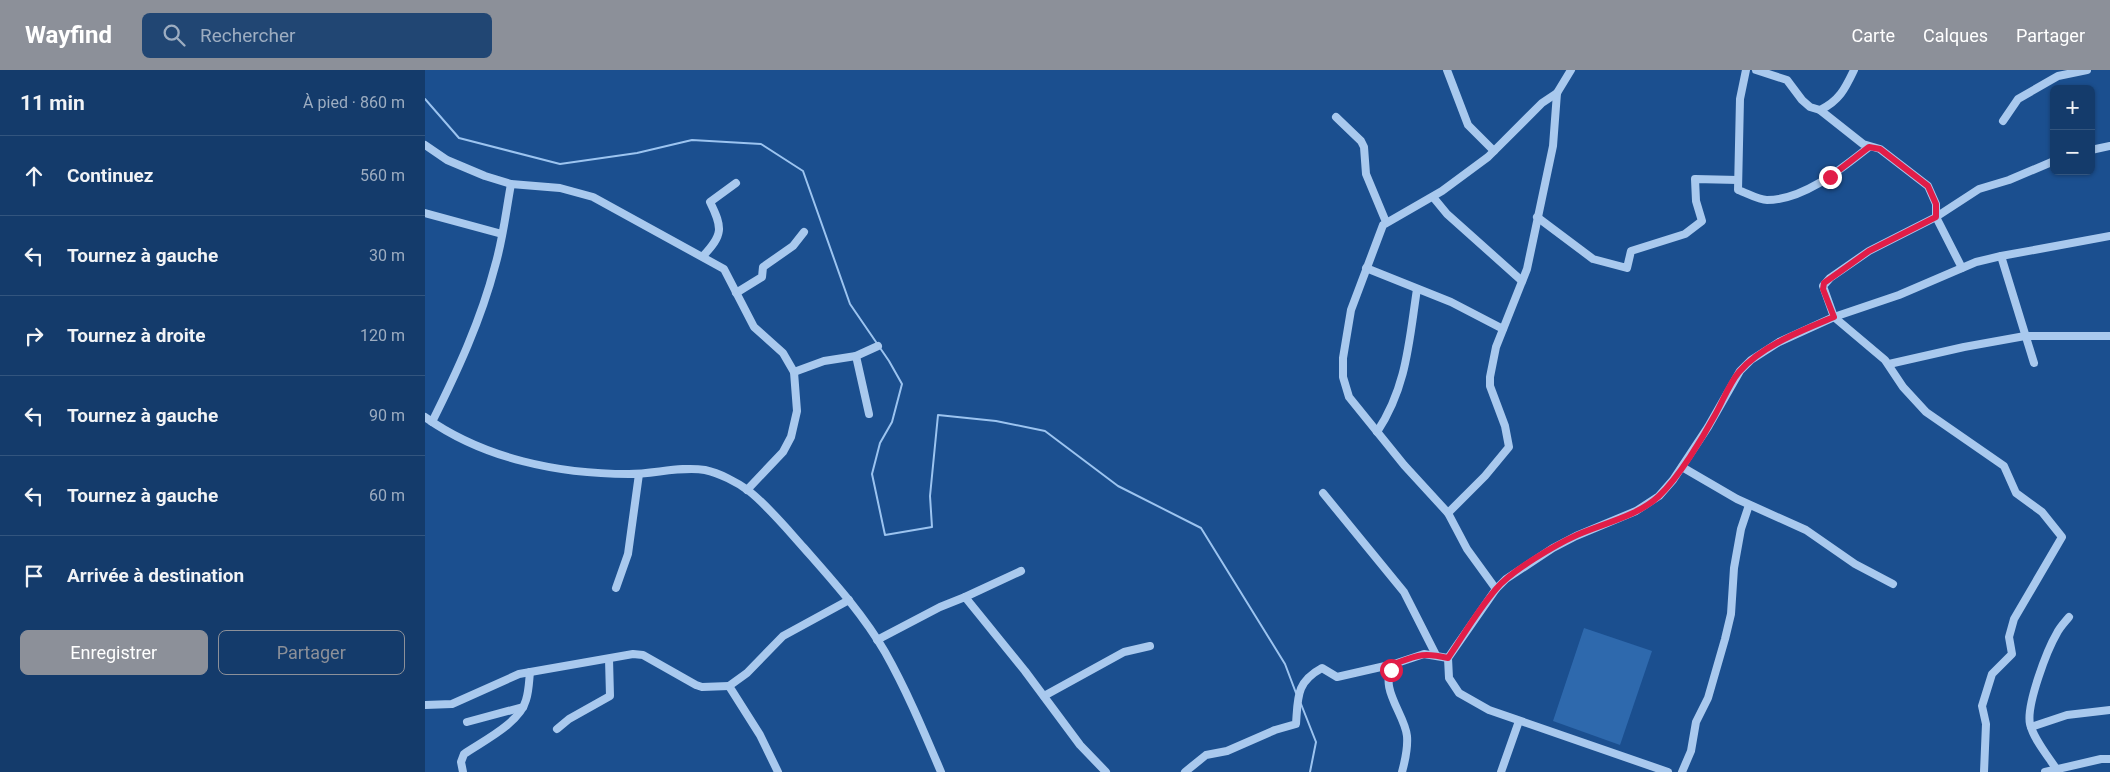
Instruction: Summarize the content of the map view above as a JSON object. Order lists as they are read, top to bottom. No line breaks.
{"page":{"header":"Wayfind","search":"Rechercher","nav":["Carte","Calques","Partager"],"heading":["11 min","À pied · 860 m"],"map_buttons":["+","−"],"list":[["Continuez","560 m"],["Tournez à gauche","30 m"],["Tournez à droite","120 m"],["Tournez à gauche","90 m"],["Tournez à gauche","60 m"],"Arrivée à destination"],"buttons":["Enregistrer","Partager"]}}
